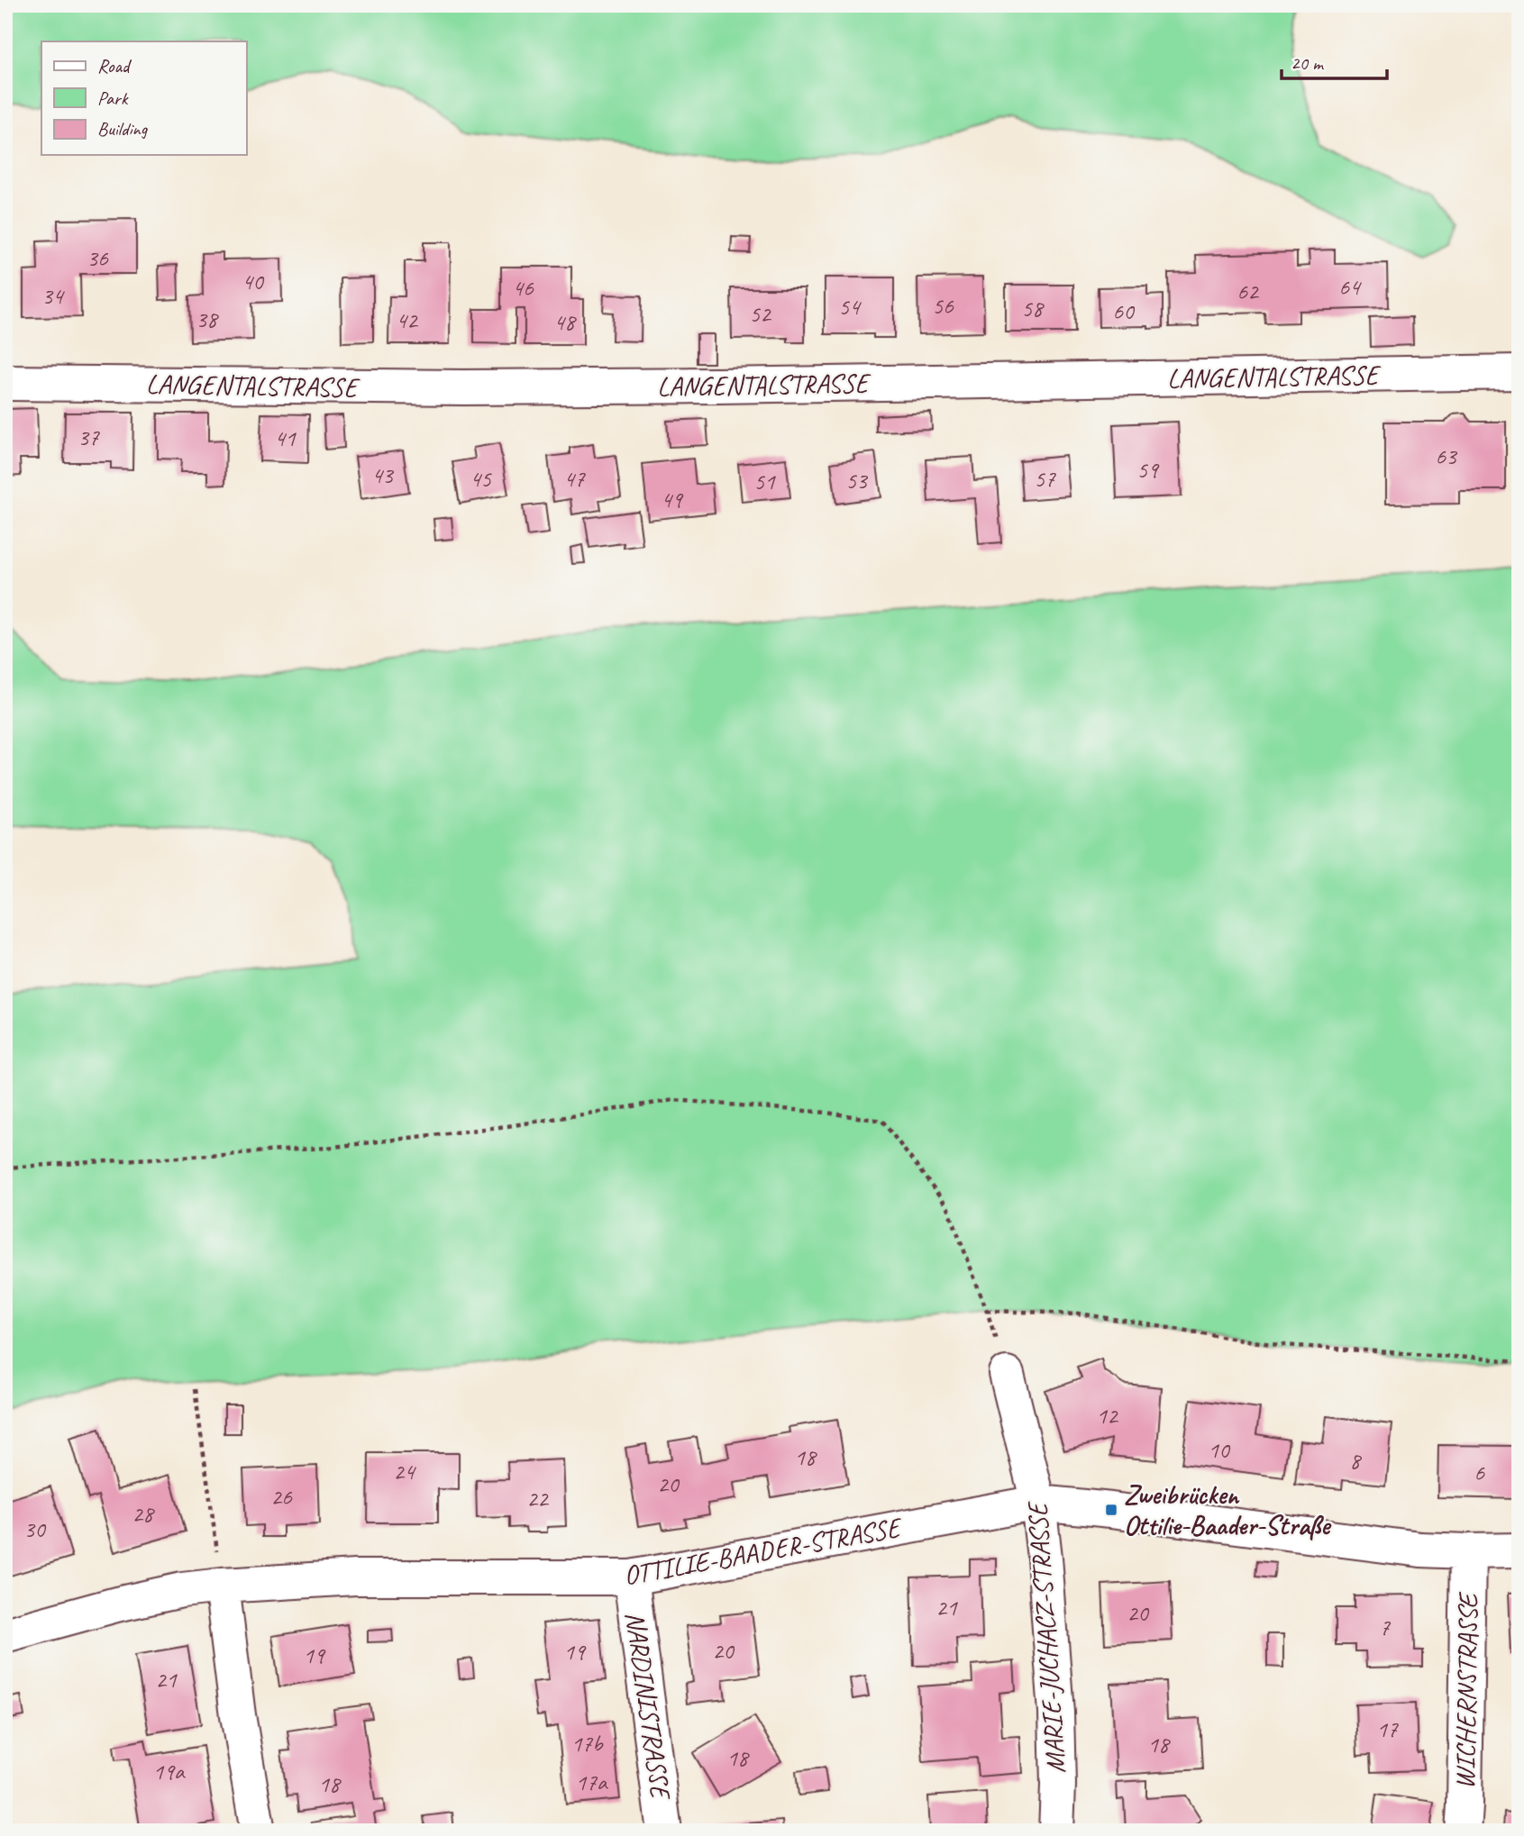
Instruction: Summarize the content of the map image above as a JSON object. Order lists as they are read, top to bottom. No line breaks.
{"streets":{"street":["LANGENTALSTRASSE","OTTILIE-BAADER-STRASSE","MARIE-JUCHACZ-STRASSE","WICHERNSTRASSE","NARDINISTRASSE"]},"crossings":[["OTTILIE-BAADER-STRASSE","MARIE-JUCHACZ-STRASSE"],["OTTILIE-BAADER-STRASSE","WICHERNSTRASSE"],["OTTILIE-BAADER-STRASSE","NARDINISTRASSE"]],"places":{"transit":["Zweibrücken Ottilie-Baader-Straße"]},"house_numbers":["36","40","64","46","62","34","56","54","58","60","52","38","42","48","37","41","63","59","43","45","47","57","53","51","49","12","10","18","8","24","6","20","26","22","28","30","21","20","7","20","19","19","21","17","17b","18","18","19a","17a","18"],"legend":["Road","Park","Building"],"scale_bar":"20 m"}
